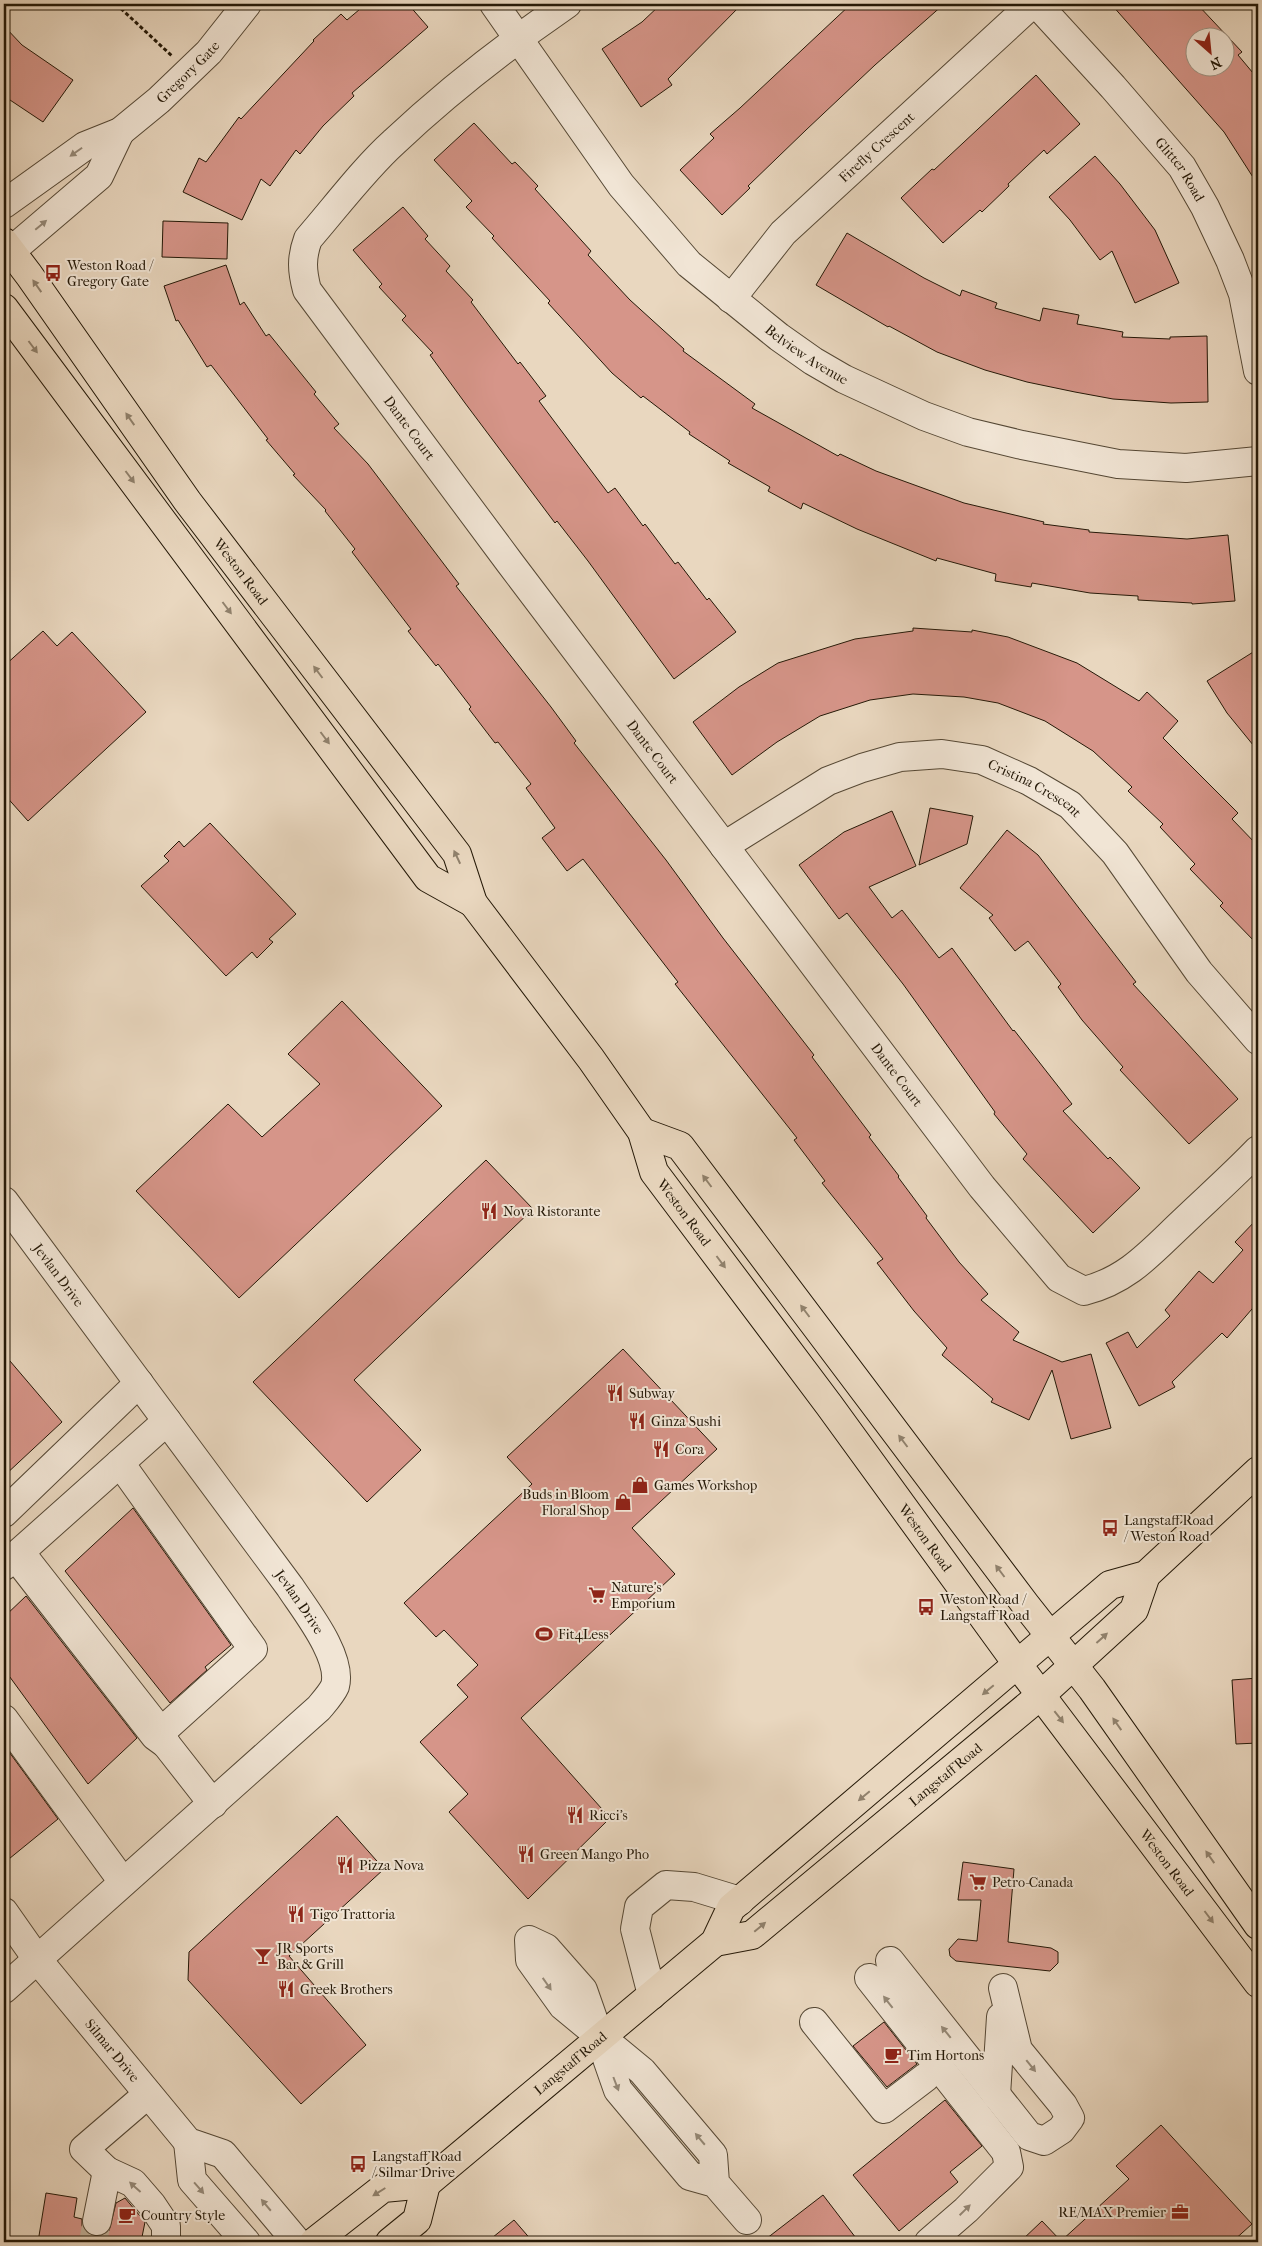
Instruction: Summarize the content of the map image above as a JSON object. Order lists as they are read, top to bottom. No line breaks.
{"streets":{"main road":["Weston Road","Langstaff Road"],"street":["Gregory Gate","Firefly Crescent","Glitter Road","Belview Avenue","Dante Court","Cristina Crescent","Jevlan Drive","Silmar Drive"]},"crossings":[["Gregory Gate","Weston Road"],["Firefly Crescent","Belview Avenue"],["Belview Avenue","Dante Court"],["Dante Court","Cristina Crescent"],["Weston Road","Langstaff Road"],["Jevlan Drive","Silmar Drive"]],"places":{"bus stop":["Weston Road / Gregory Gate","Langstaff Road / Weston Road","Weston Road / Langstaff Road","Langstaff Road / Silmar Drive"],"restaurant":["Nova Ristorante","Subway","Ginza Sushi","Cora","Ricci's","Green Mango Pho","Pizza Nova","Tigo Trattoria","Greek Brothers"],"shop":["Games Workshop","Buds in Bloom Floral Shop"],"supermarket":["Nature's Emporium","Petro-Canada"],"sports":["Fit4Less"],"bar":["JR Sports Bar & Grill"],"cafe":["Tim Hortons","Country Style"],"office":["RE/MAX Premier"]},"north":"bottom right"}
